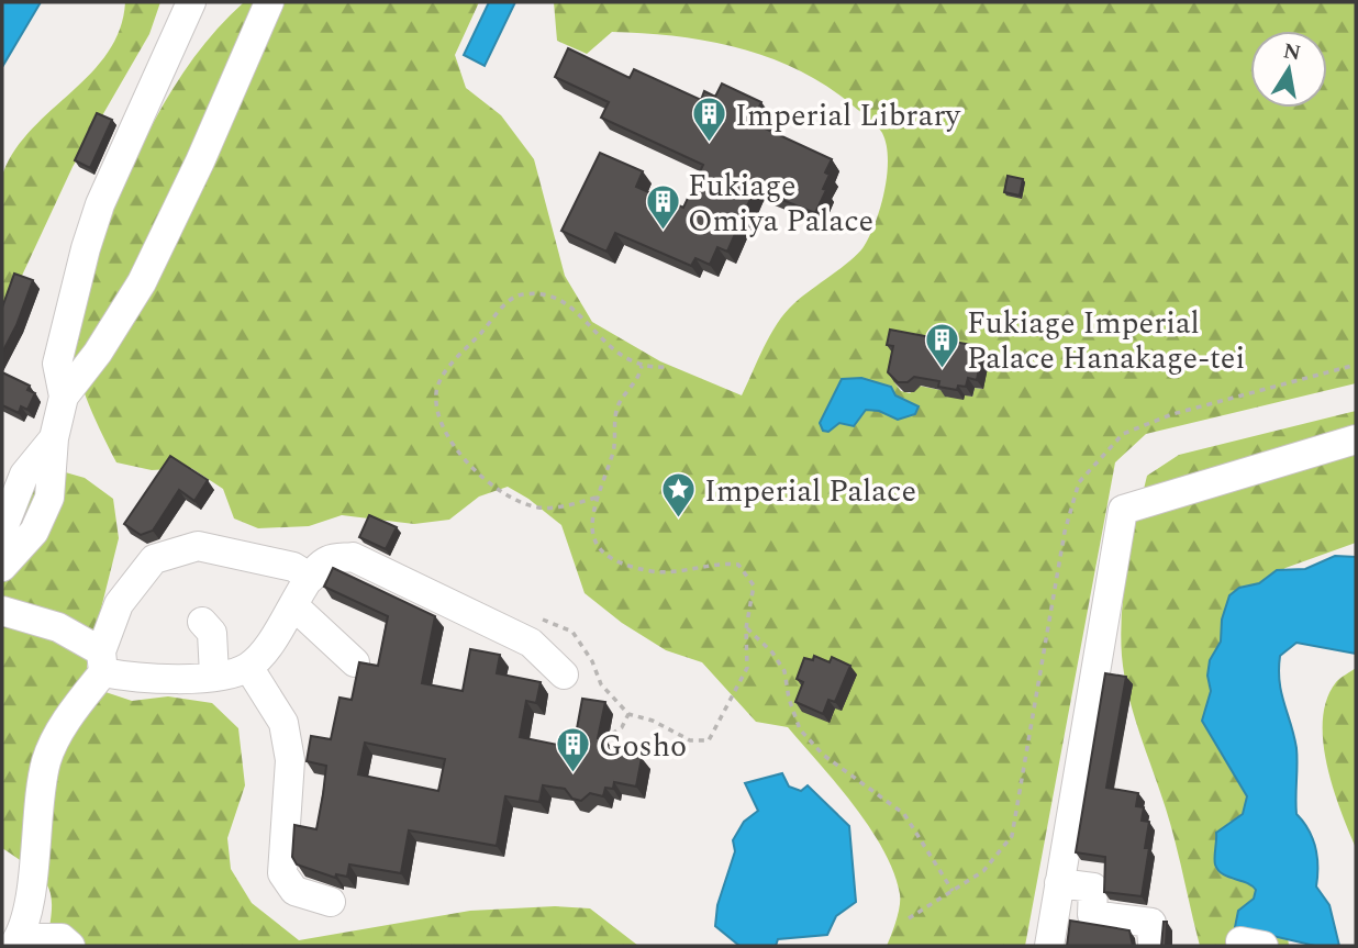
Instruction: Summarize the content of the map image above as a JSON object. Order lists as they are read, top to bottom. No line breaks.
{"places":{"building":["Imperial Library","Fukiage Omiya Palace","Fukiage Imperial Palace Hanakage-tei","Gosho"],"place":["Imperial Palace"]},"north":"top"}
